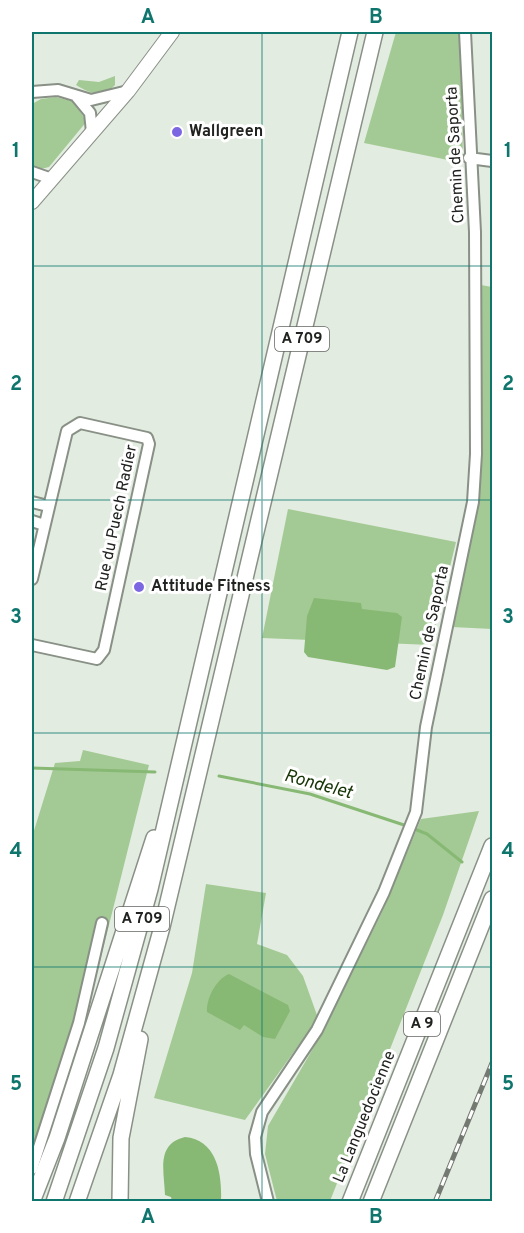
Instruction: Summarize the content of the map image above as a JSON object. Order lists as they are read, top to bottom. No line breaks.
{"streets":{"highway":["A 709","A 9","La Languedocienne"],"street":["Chemin de Saporta","Rue du Puech Radier"]},"water":["Rondelet"],"places":["Wallgreen","Attitude Fitness"],"grid":{"columns":["A","B"],"rows":["1","2","3","4","5"]}}
